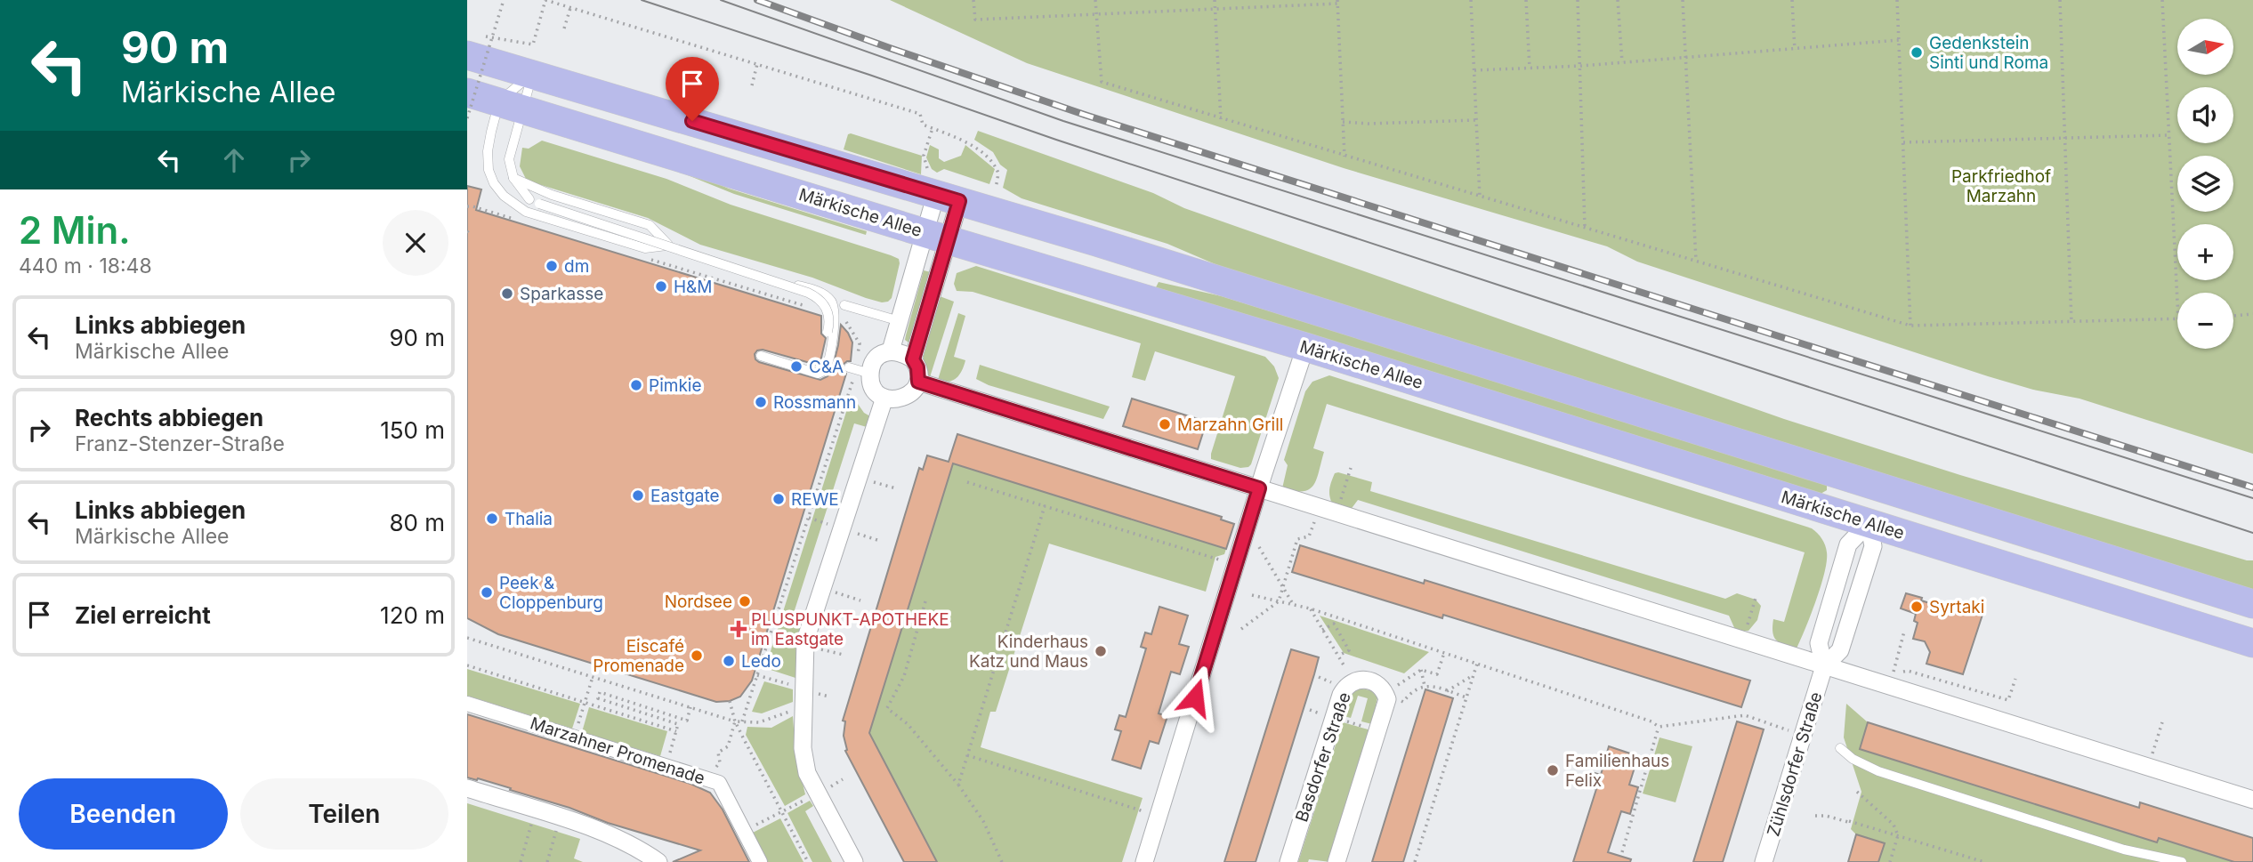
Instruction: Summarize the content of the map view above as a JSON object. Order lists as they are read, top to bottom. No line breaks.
{"streets":{"main road":["Märkische Allee"],"street":["Marzahner Promenade","Basdorfer Straße","Zühlsdorfer Straße"]},"crossings":[["Märkische Allee","Zühlsdorfer Straße"]],"parks":["Parkfriedhof Marzahn"],"places":{"other":["Gedenkstein Sinti und Roma","dm","H&M","Sparkasse","C&A","Pimkie","Rossmann","Marzahn Grill","Eastgate","REWE","Thalia","Peek & Cloppenburg","Nordsee","Syrtaki","Kinderhaus Katz und Maus","Eiscafé Promenade","Ledo","Familienhaus Felix"],"health":["PLUSPUNKT-APOTHEKE im Eastgate"]},"north":"right","page":{"turn":["90 m","Märkische Allee"],"map_buttons":["+","−"],"heading":["2 Min.","440 m · 18:48"],"list":[{"name":"Links abbiegen","note":"Märkische Allee","value":"90 m"},{"name":"Rechts abbiegen","note":"Franz-Stenzer-Straße","value":"150 m"},{"name":"Links abbiegen","note":"Märkische Allee","value":"80 m"},{"name":"Ziel erreicht","value":"120 m"}],"buttons":["Beenden","Teilen"]}}
